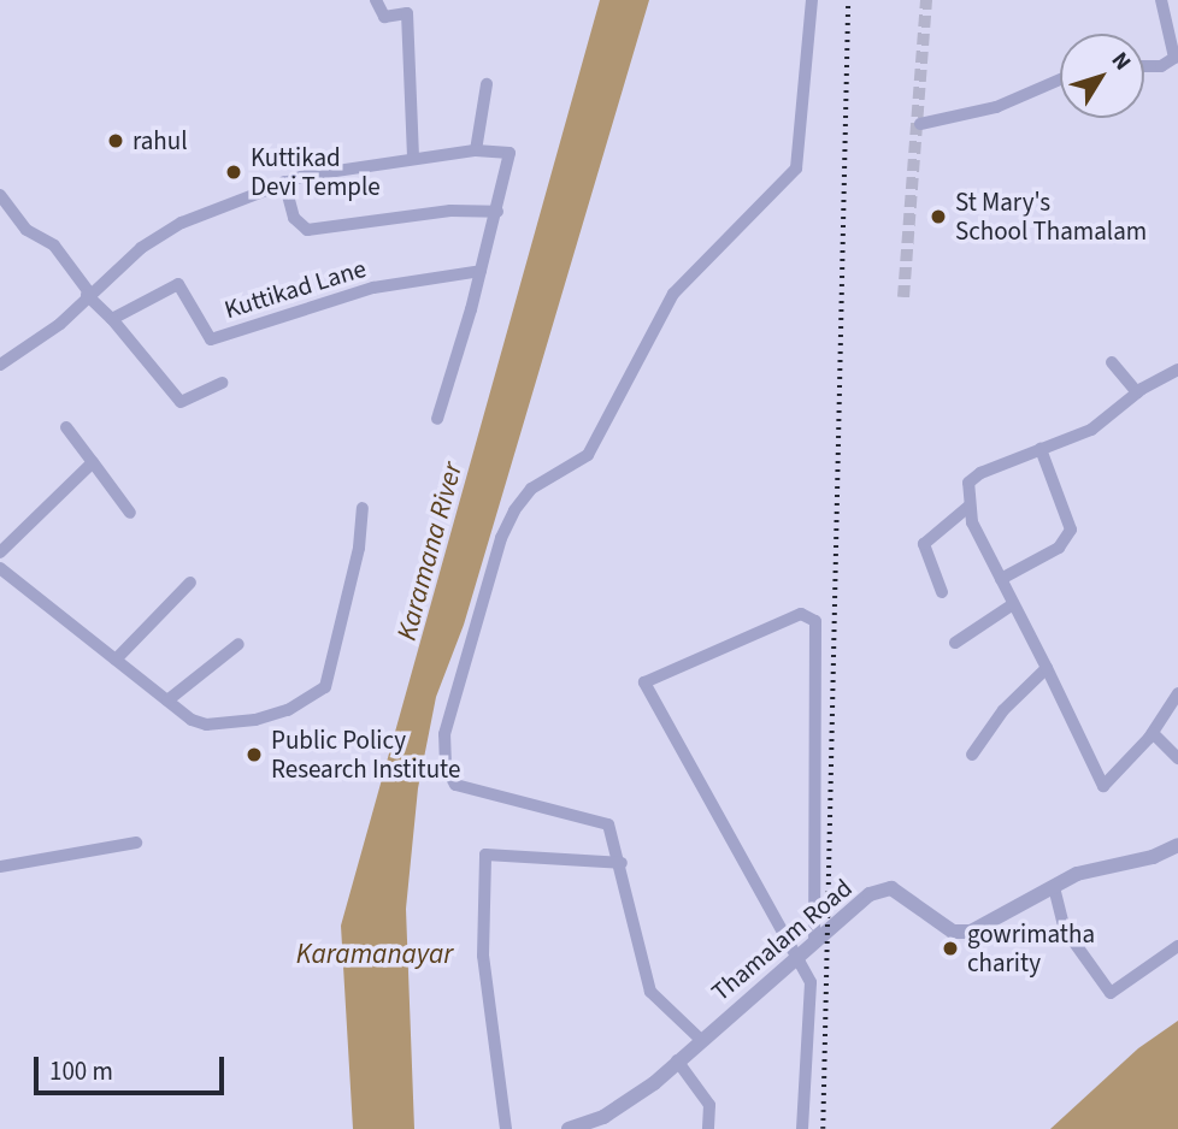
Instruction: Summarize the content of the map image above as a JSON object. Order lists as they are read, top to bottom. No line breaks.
{"streets":{"street":["Kuttikad Lane","Thamalam Road"]},"water":["Karamana River","Karamanayar"],"places":["rahul","Kuttikad Devi Temple","St Mary's School Thamalam","Public Policy Research Institute","gowrimatha charity"],"scale_bar":"100 m","north":"top right"}
